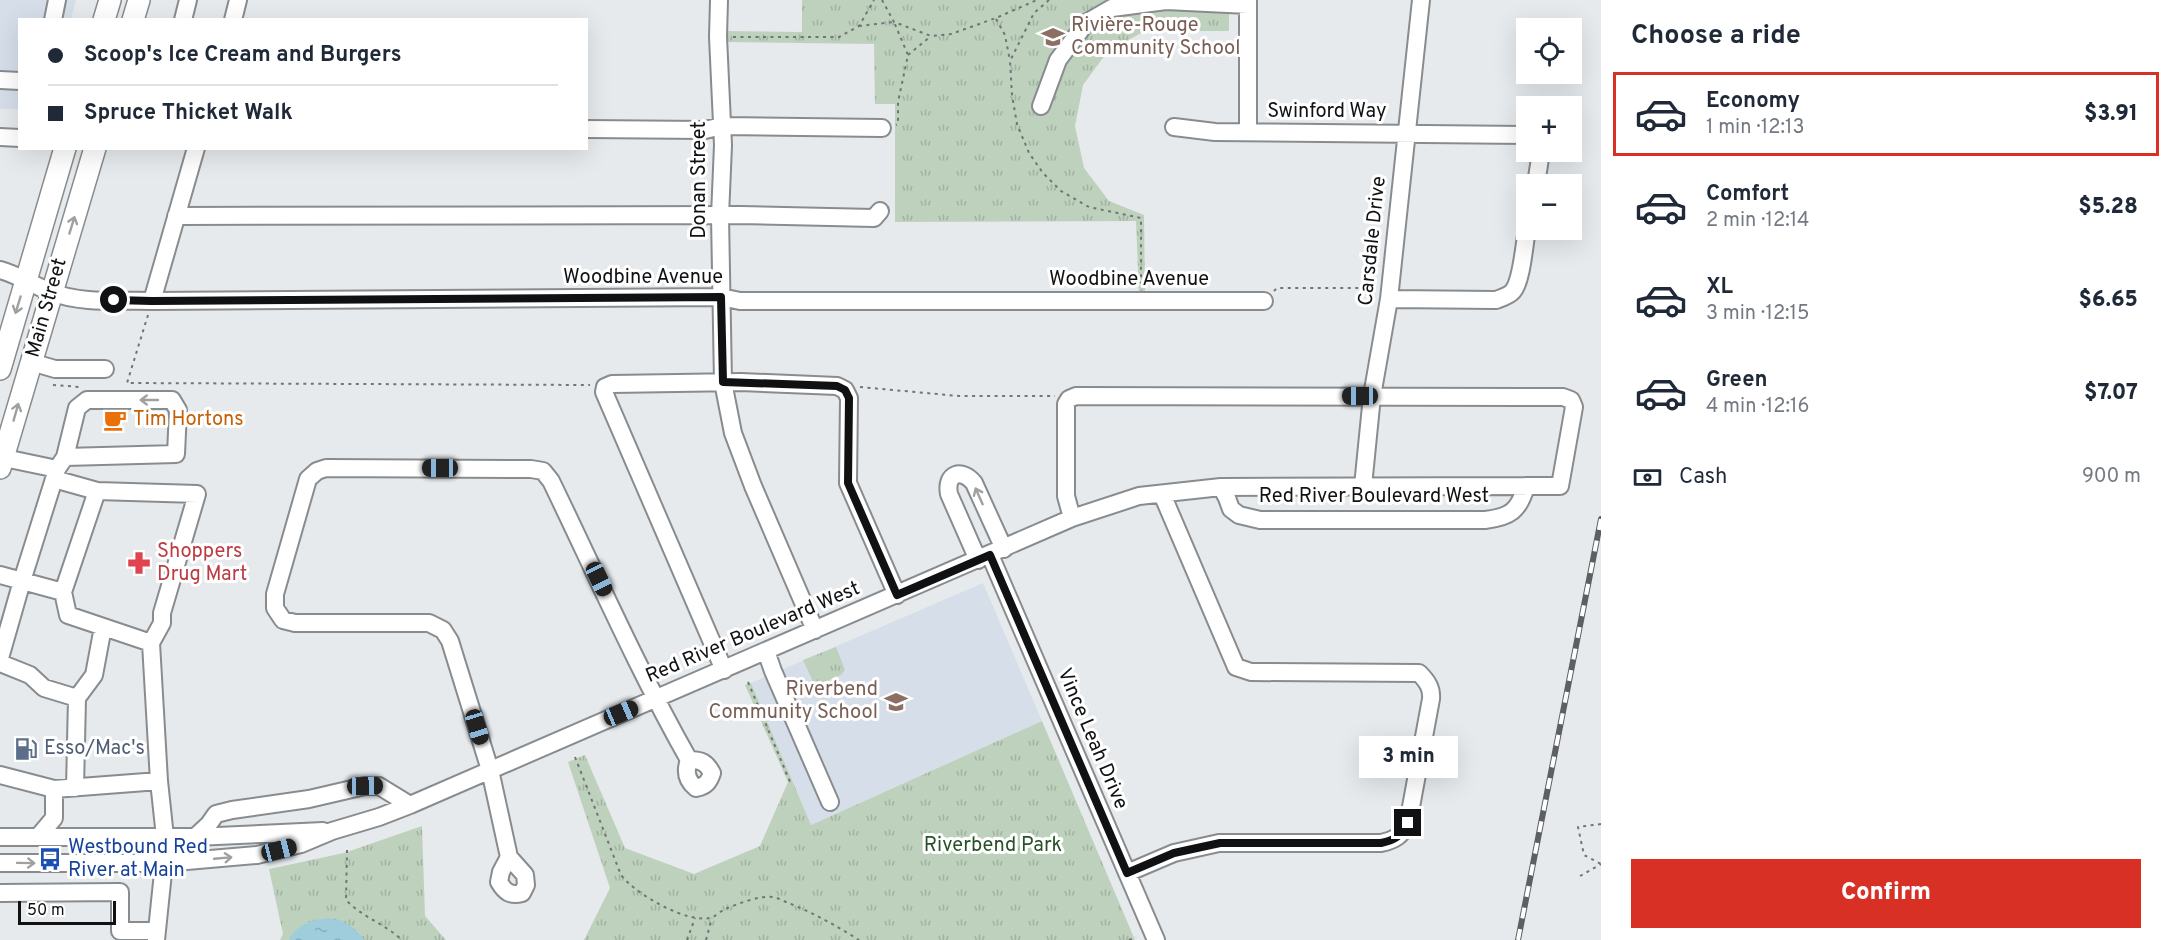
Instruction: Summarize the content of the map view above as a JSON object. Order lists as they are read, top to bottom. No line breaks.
{"streets":{"main road":["Main Street"],"street":["Swinford Way","Donan Street","Carsdale Drive","Woodbine Avenue","Red River Boulevard West","Vince Leah Drive"]},"crossings":[["Swinford Way","Carsdale Drive"],["Donan Street","Woodbine Avenue"],["Donan Street","Red River Boulevard West"],["Carsdale Drive","Red River Boulevard West"],["Woodbine Avenue","Main Street"],["Red River Boulevard West","Vince Leah Drive"]],"parks":["Riverbend Park"],"places":{"school or university":["Rivière-Rouge Community School","Riverbend Community School"],"cafe":["Tim Hortons"],"pharmacy":["Shoppers Drug Mart"],"fuel station":["Esso/Mac's"],"bus stop":["Westbound Red River at Main"]},"scale_bar":"50 m","page":{"heading":"Choose a ride","map_buttons":["+","−"],"banner":["Scoop's Ice Cream and Burgers","Spruce Thicket Walk"],"list":[{"name":"Economy","note":"1 min · 12:13","value":"$3.91"},{"name":"Comfort","note":"2 min · 12:14","value":"$5.28"},{"name":"XL","note":"3 min · 12:15","value":"$6.65"},{"name":"Green","note":"4 min · 12:16","value":"$7.07"}],"pay":["Cash","900 m"],"bubble":"3 min","buttons":"Confirm","scale":"50 m"}}
